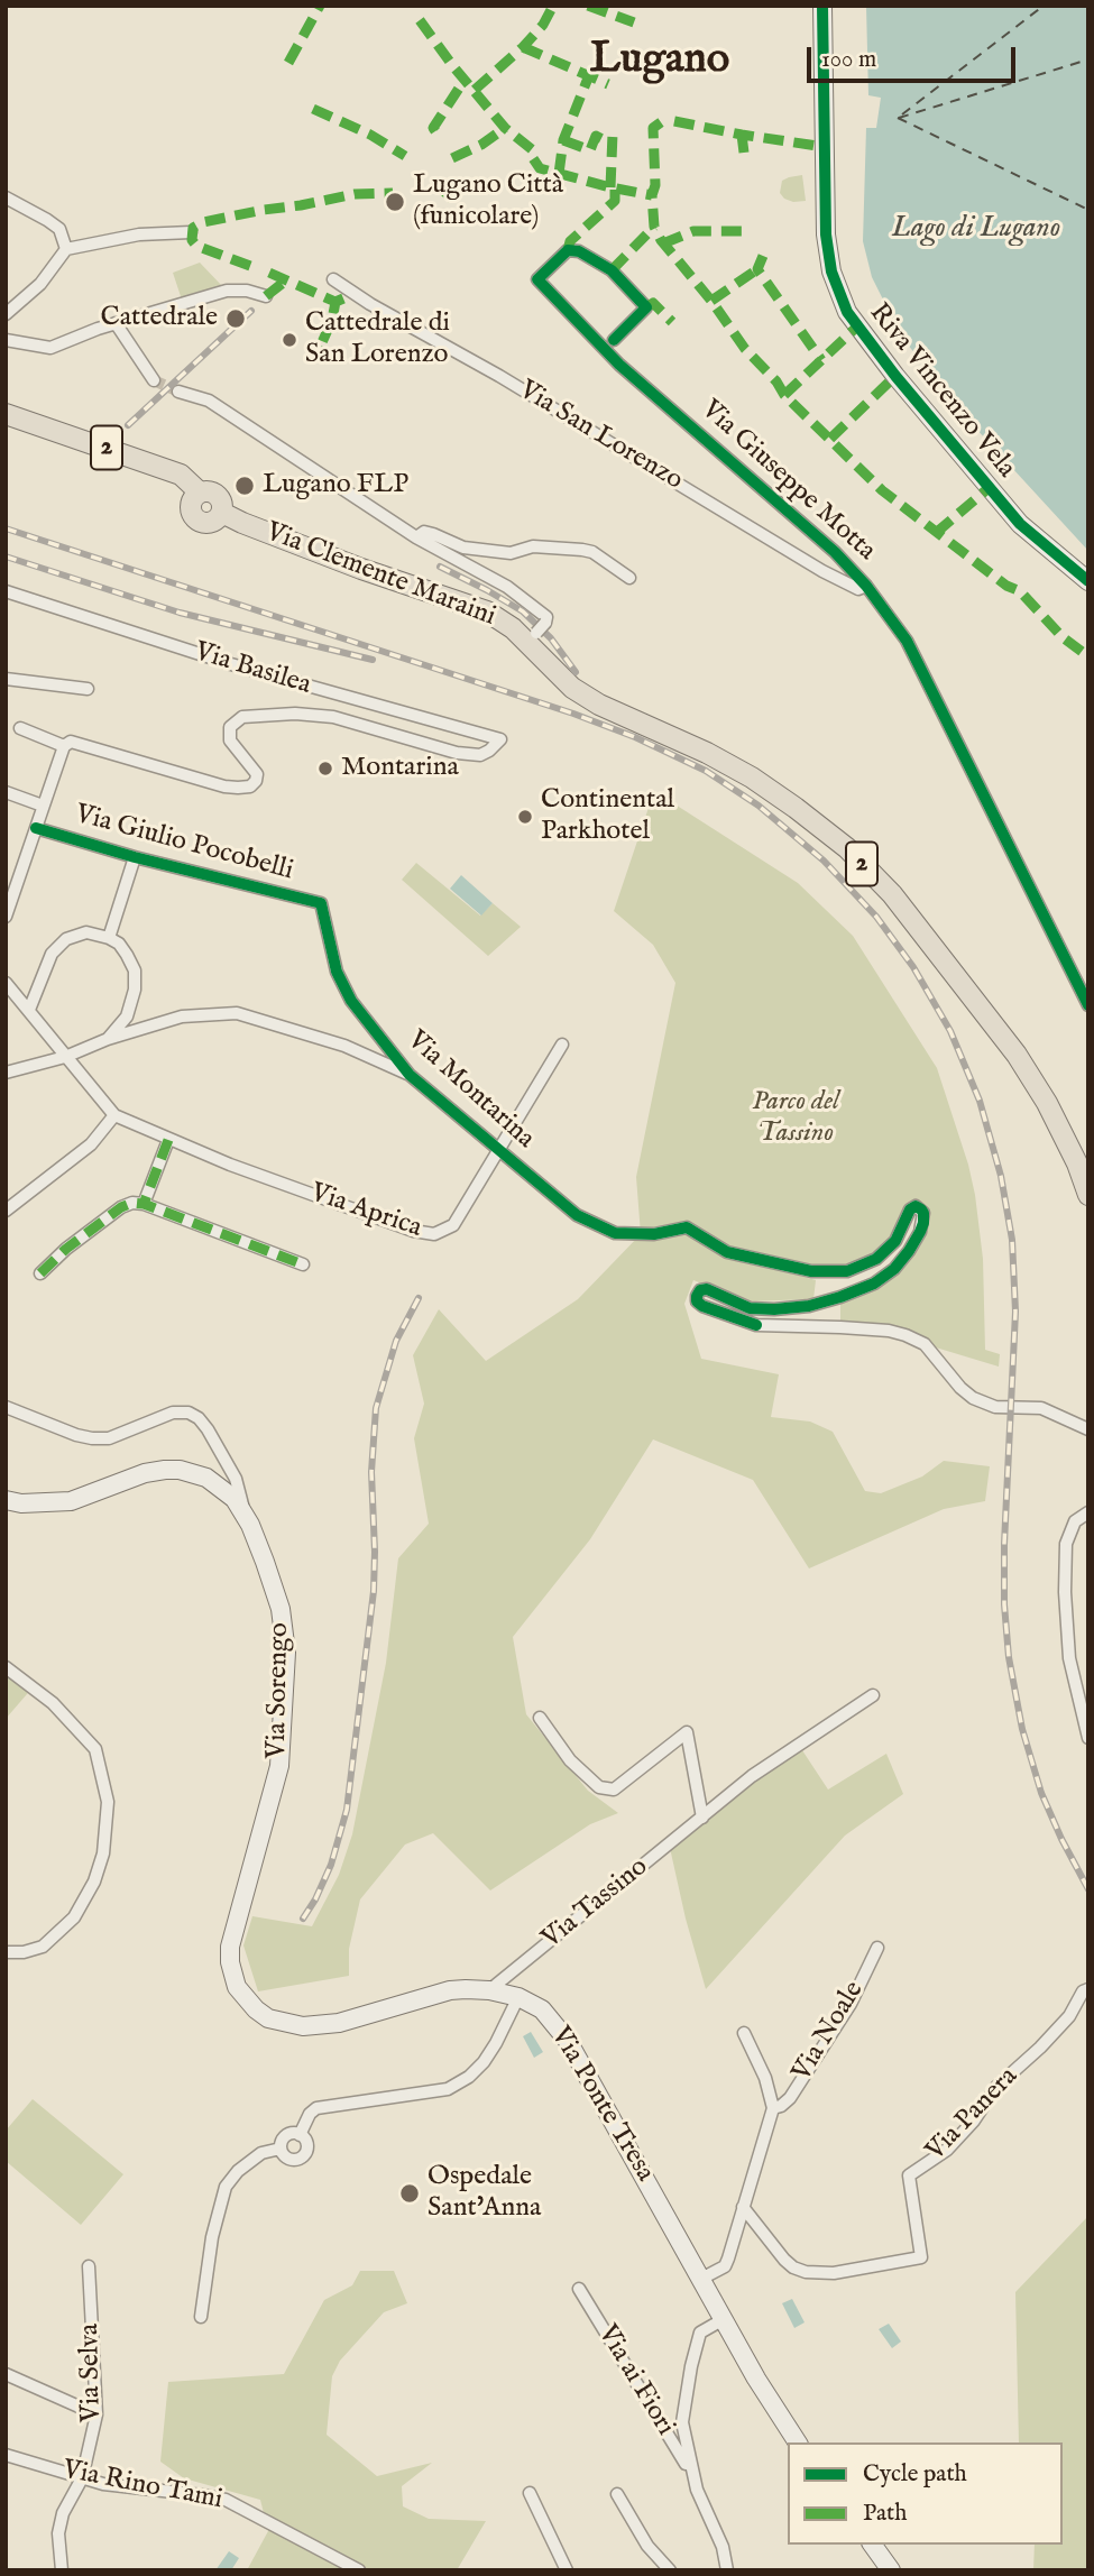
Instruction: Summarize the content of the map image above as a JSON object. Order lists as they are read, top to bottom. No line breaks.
{"streets":{"main road":["Riva Vincenzo Vela","2","Via Clemente Maraini","Via Sorengo","Via Ponte Tresa"],"street":["Via San Lorenzo","Via Giuseppe Motta","Via Basilea","Via Giulio Pocobelli","Via Montarina","Via Aprica","Via Tassino","Via Noale","Via Panera","Via Selva","Via ai Fiori","Via Rino Tami"]},"crossings":[["Via San Lorenzo","Via Giuseppe Motta"],["Via Giulio Pocobelli","Via Montarina"],["Via Montarina","Via Aprica"],["Via Sorengo","Via Ponte Tresa"],["Via Tassino","Via Ponte Tresa"],["Via Noale","Via Ponte Tresa"],["Via Noale","Via Panera"],["Via Selva","Via Rino Tami"]],"districts":["Lugano"],"water":["Lago di Lugano"],"parks":["Parco del Tassino"],"places":["Lugano Città (funicolare)","Cattedrale","Cattedrale di San Lorenzo","Lugano FLP","Montarina","Continental Parkhotel","Ospedale Sant'Anna"],"legend":["Cycle path","Path"],"scale_bar":"100 m"}
